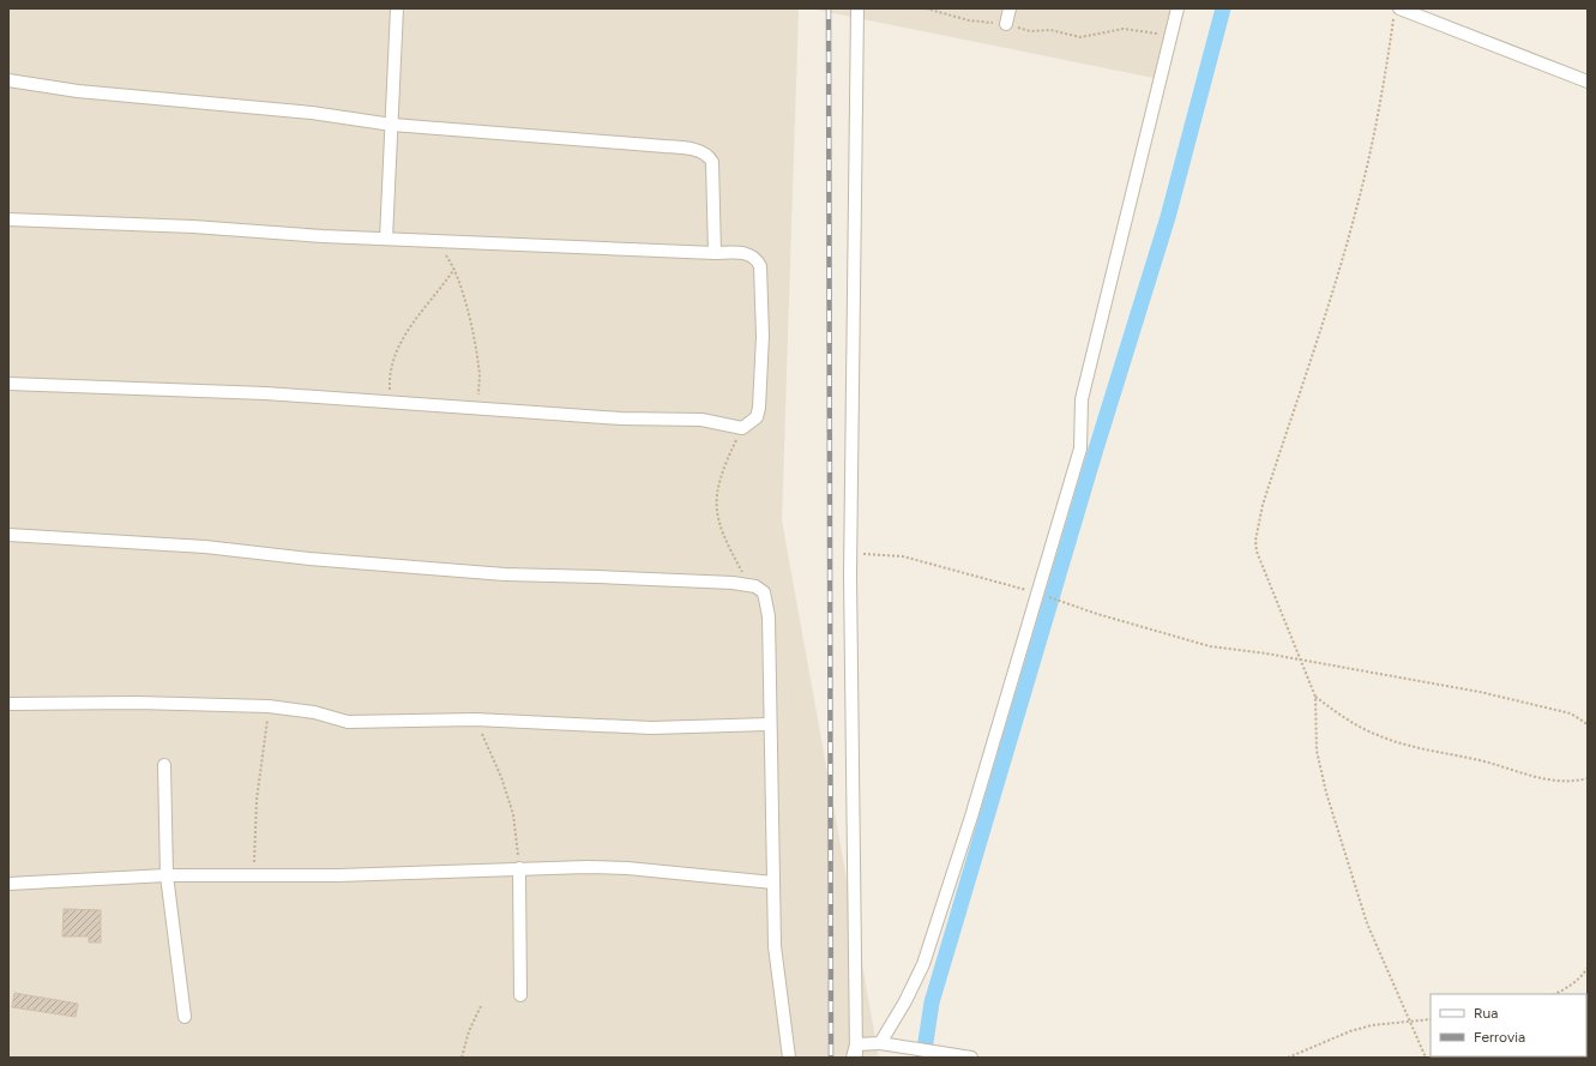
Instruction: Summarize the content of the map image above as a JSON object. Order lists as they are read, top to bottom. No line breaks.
{"legend":["Rua","Ferrovia"]}
